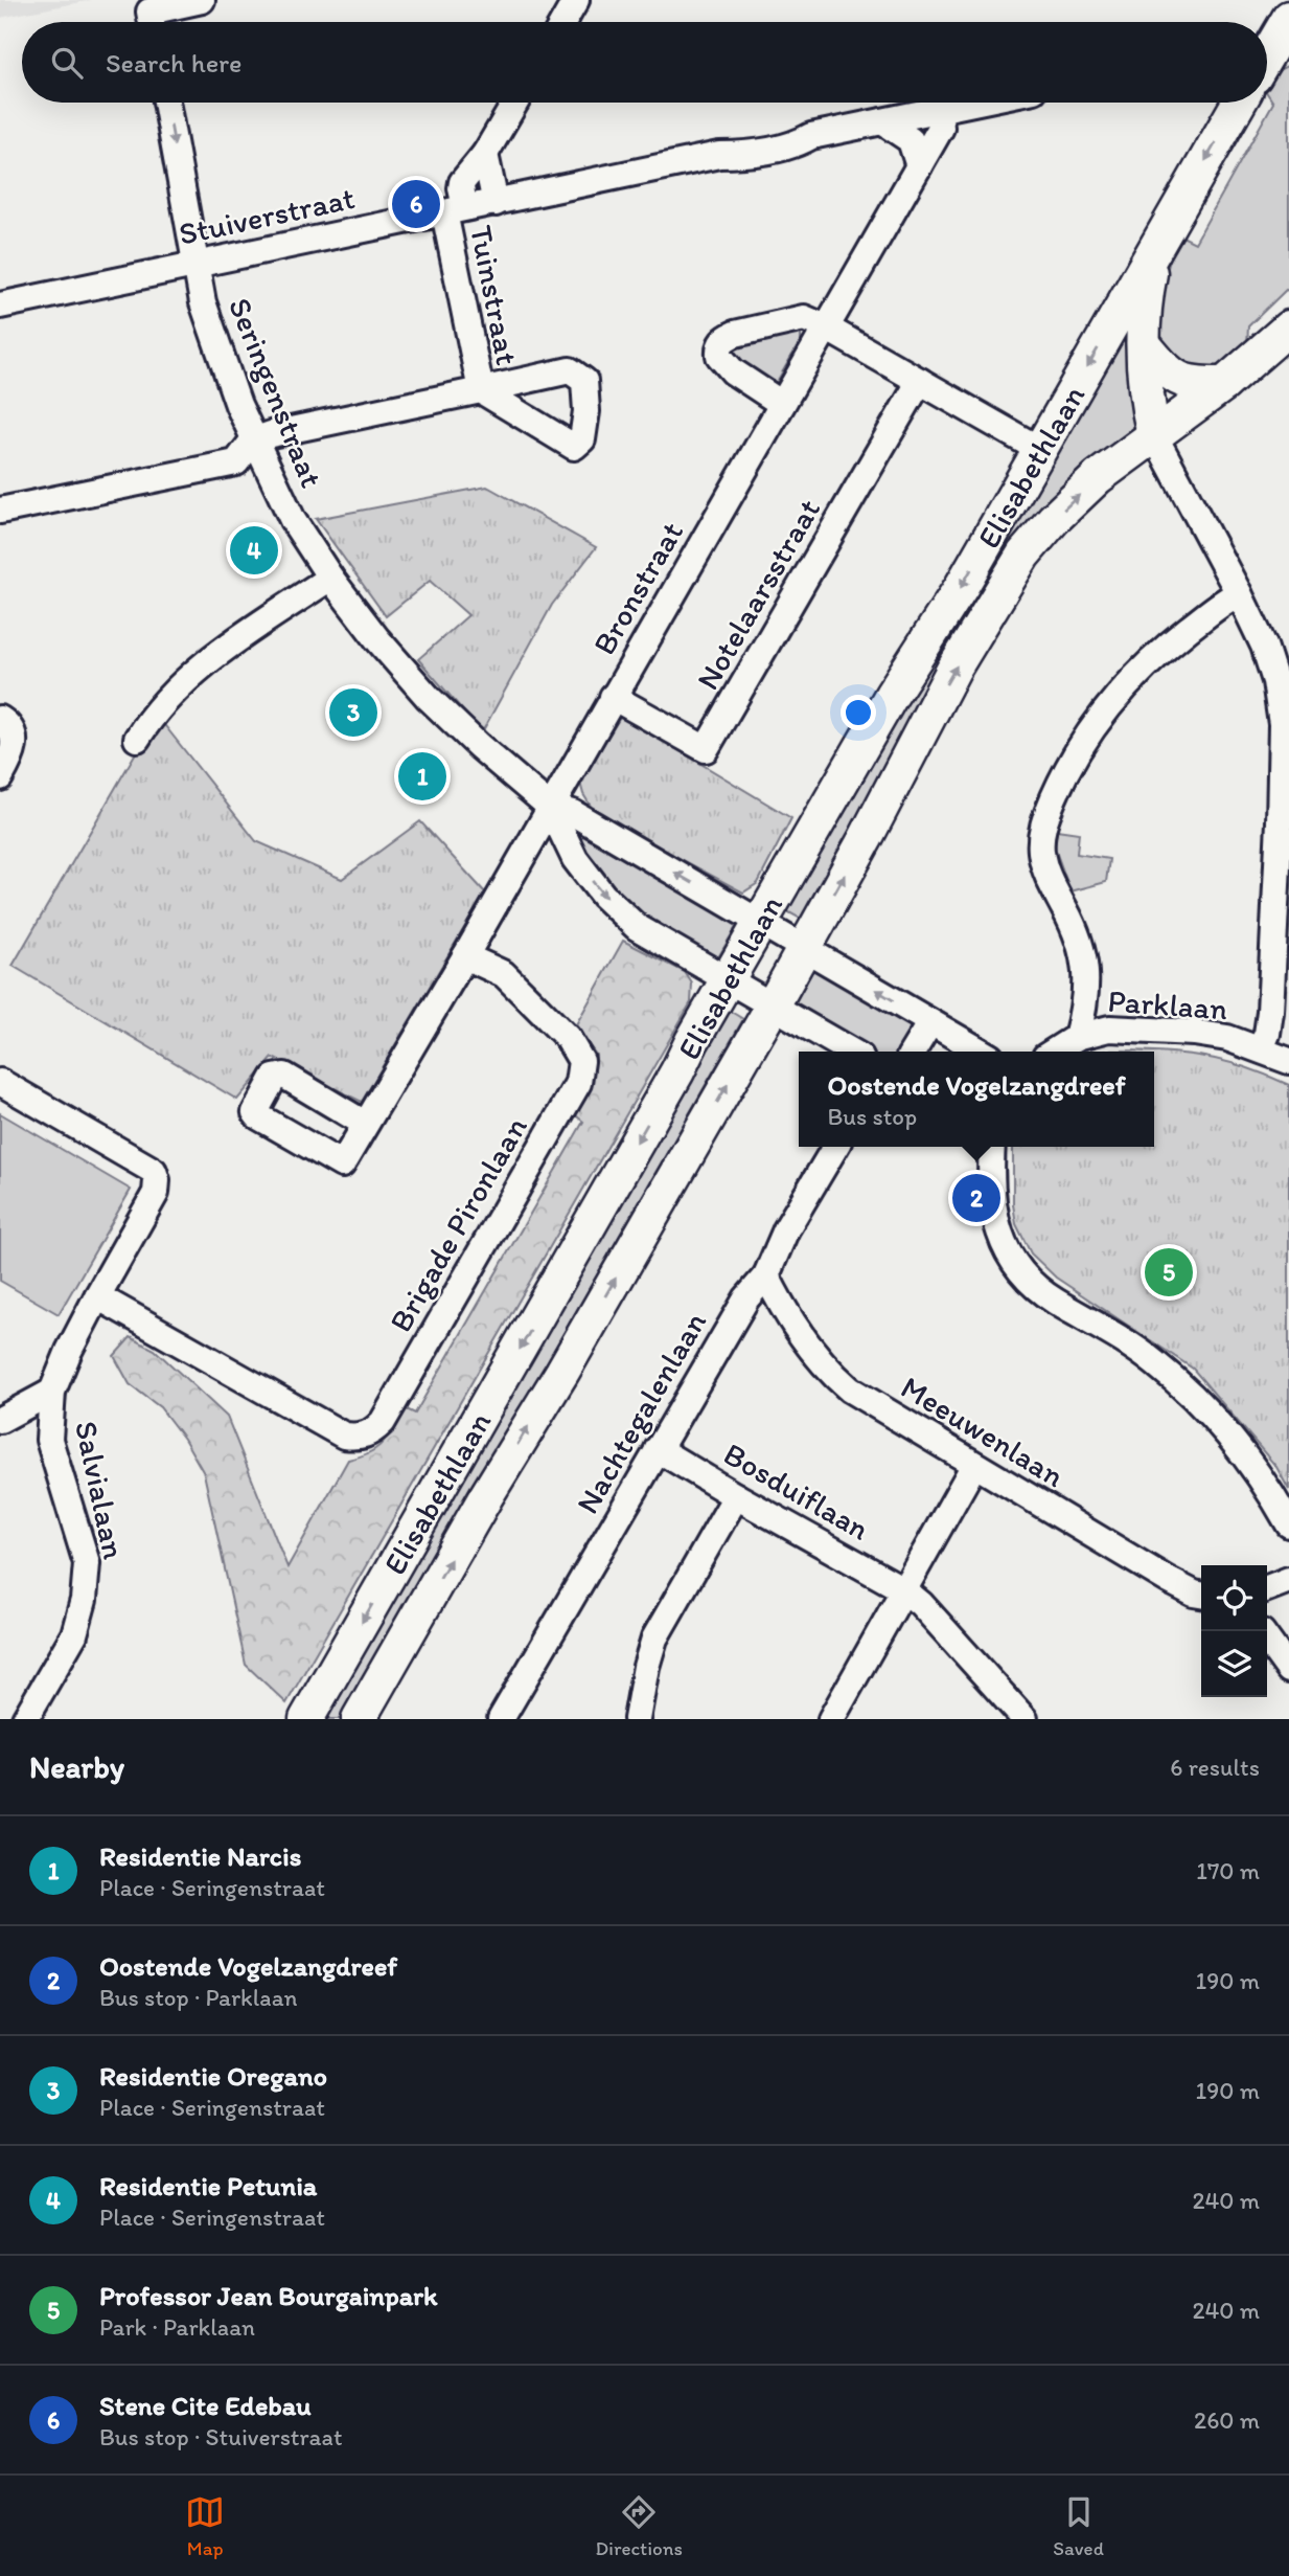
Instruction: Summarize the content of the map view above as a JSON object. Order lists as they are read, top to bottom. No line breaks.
{"streets":{"main road":["Elisabethlaan"],"street":["Stuiverstraat","Tuinstraat","Seringenstraat","Bronstraat","Notelaarsstraat","Parklaan","Brigade Pironlaan","Nachtegalenlaan","Meeuwenlaan","Salvialaan","Bosduiflaan"]},"crossings":[["Stuiverstraat","Tuinstraat"],["Stuiverstraat","Seringenstraat"],["Stuiverstraat","Bronstraat"],["Tuinstraat","Seringenstraat"],["Seringenstraat","Elisabethlaan"],["Seringenstraat","Bronstraat"],["Bronstraat","Notelaarsstraat"],["Nachtegalenlaan","Meeuwenlaan"],["Nachtegalenlaan","Bosduiflaan"]],"page":{"search":"Search here","pins":["6","4","3","1","2","5"],"popup":["Oostende Vogelzangdreef","Bus stop"],"heading":["Nearby","6 results"],"list":[{"mark":"1","name":"Residentie Narcis","note":"Place · Seringenstraat","value":"170 m"},{"mark":"2","name":"Oostende Vogelzangdreef","note":"Bus stop · Parklaan","value":"190 m"},{"mark":"3","name":"Residentie Oregano","note":"Place · Seringenstraat","value":"190 m"},{"mark":"4","name":"Residentie Petunia","note":"Place · Seringenstraat","value":"240 m"},{"mark":"5","name":"Professor Jean Bourgainpark","note":"Park · Parklaan","value":"240 m"},{"mark":"6","name":"Stene Cite Edebau","note":"Bus stop · Stuiverstraat","value":"260 m"}],"nav":["Map","Directions","Saved"]}}
